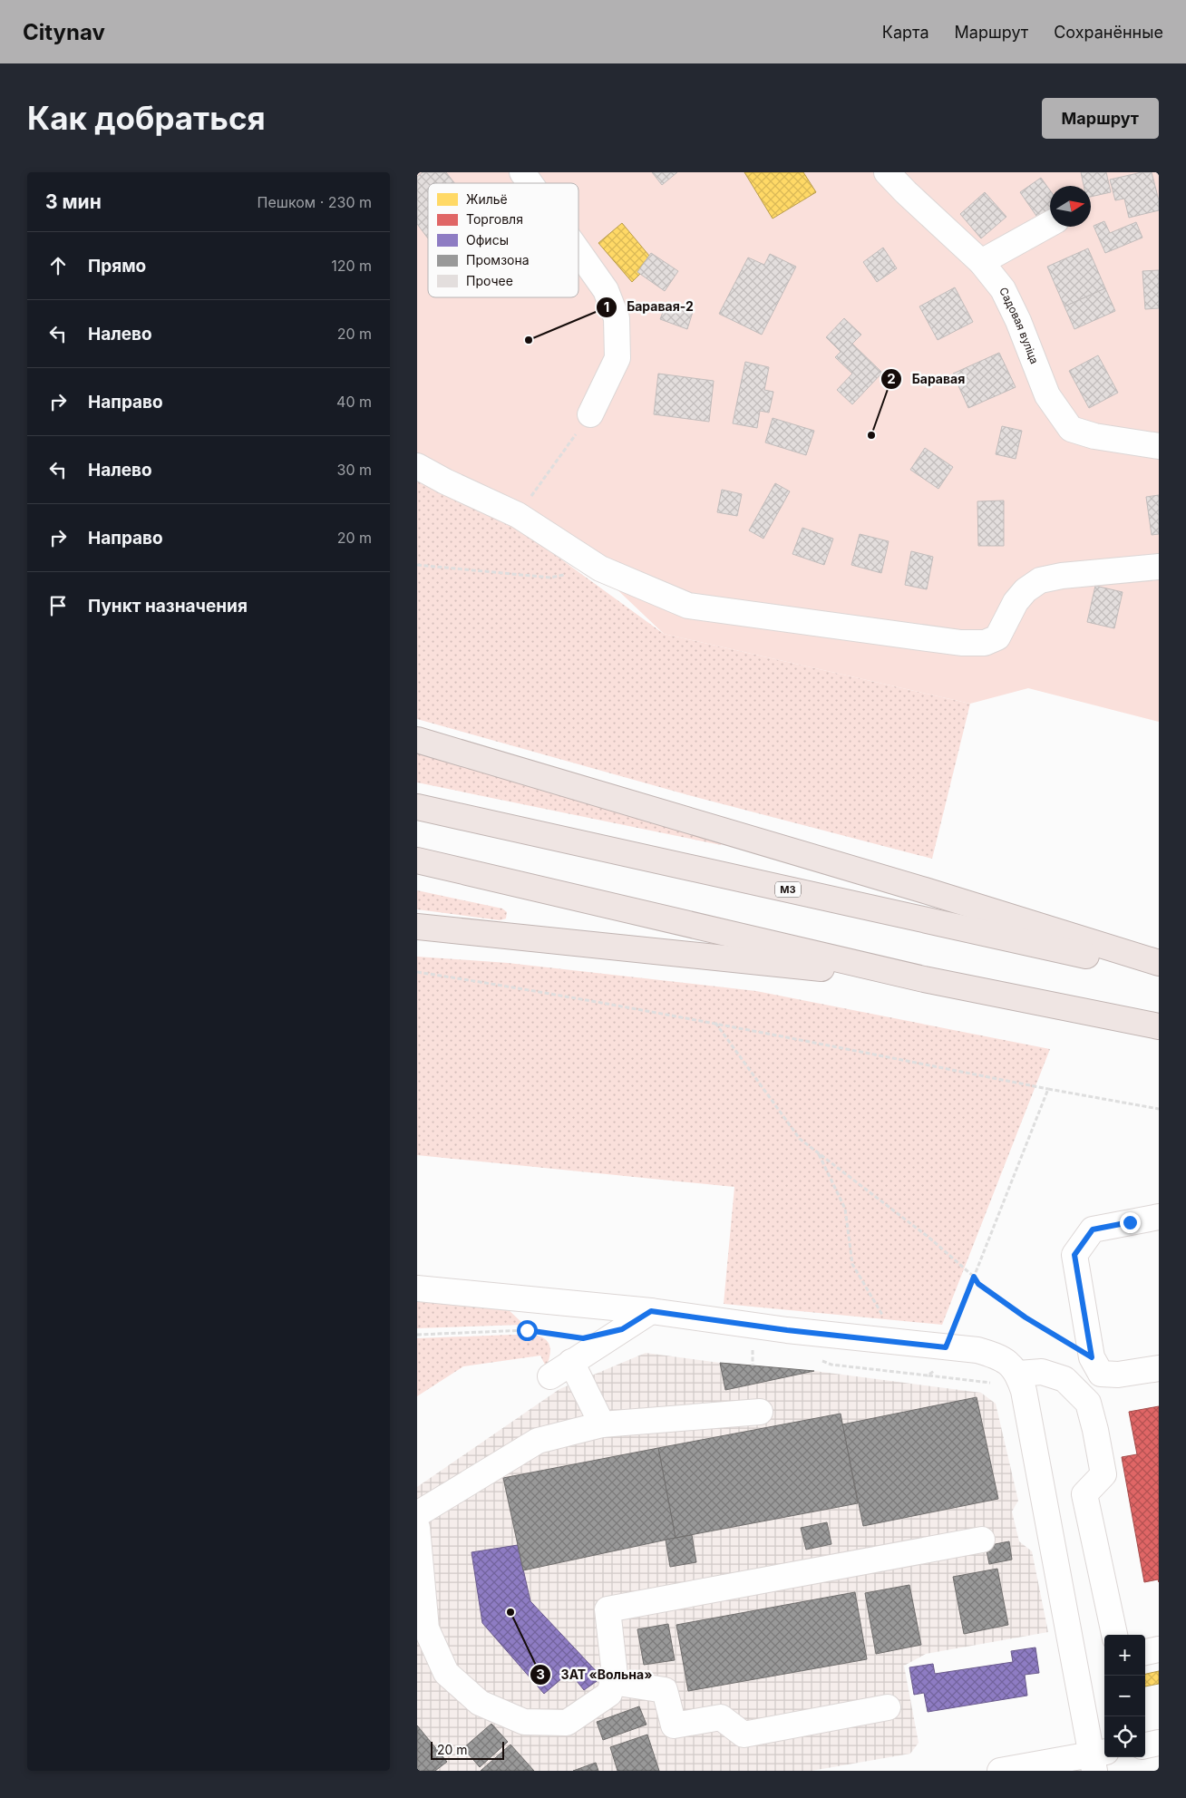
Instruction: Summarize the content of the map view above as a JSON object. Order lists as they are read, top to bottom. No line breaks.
{"streets":{"highway":["М3"],"street":["Садовая вуліца"]},"places":["Баравая-2","Баравая","ЗАТ «Вольна»"],"legend":["Жильё","Торговля","Офисы","Промзона","Прочее"],"scale_bar":"20 m","north":"right","page":{"header":"Citynav","nav":["Карта","Маршрут","Сохранённые"],"buttons":"Маршрут","title":"Как добраться","heading":["3 мин","Пешком · 230 m"],"list":[["Прямо","120 m"],["Налево","20 m"],["Направо","40 m"],["Налево","30 m"],["Направо","20 m"],"Пункт назначения"],"map_buttons":["+","−"],"scale":"20 m"}}
